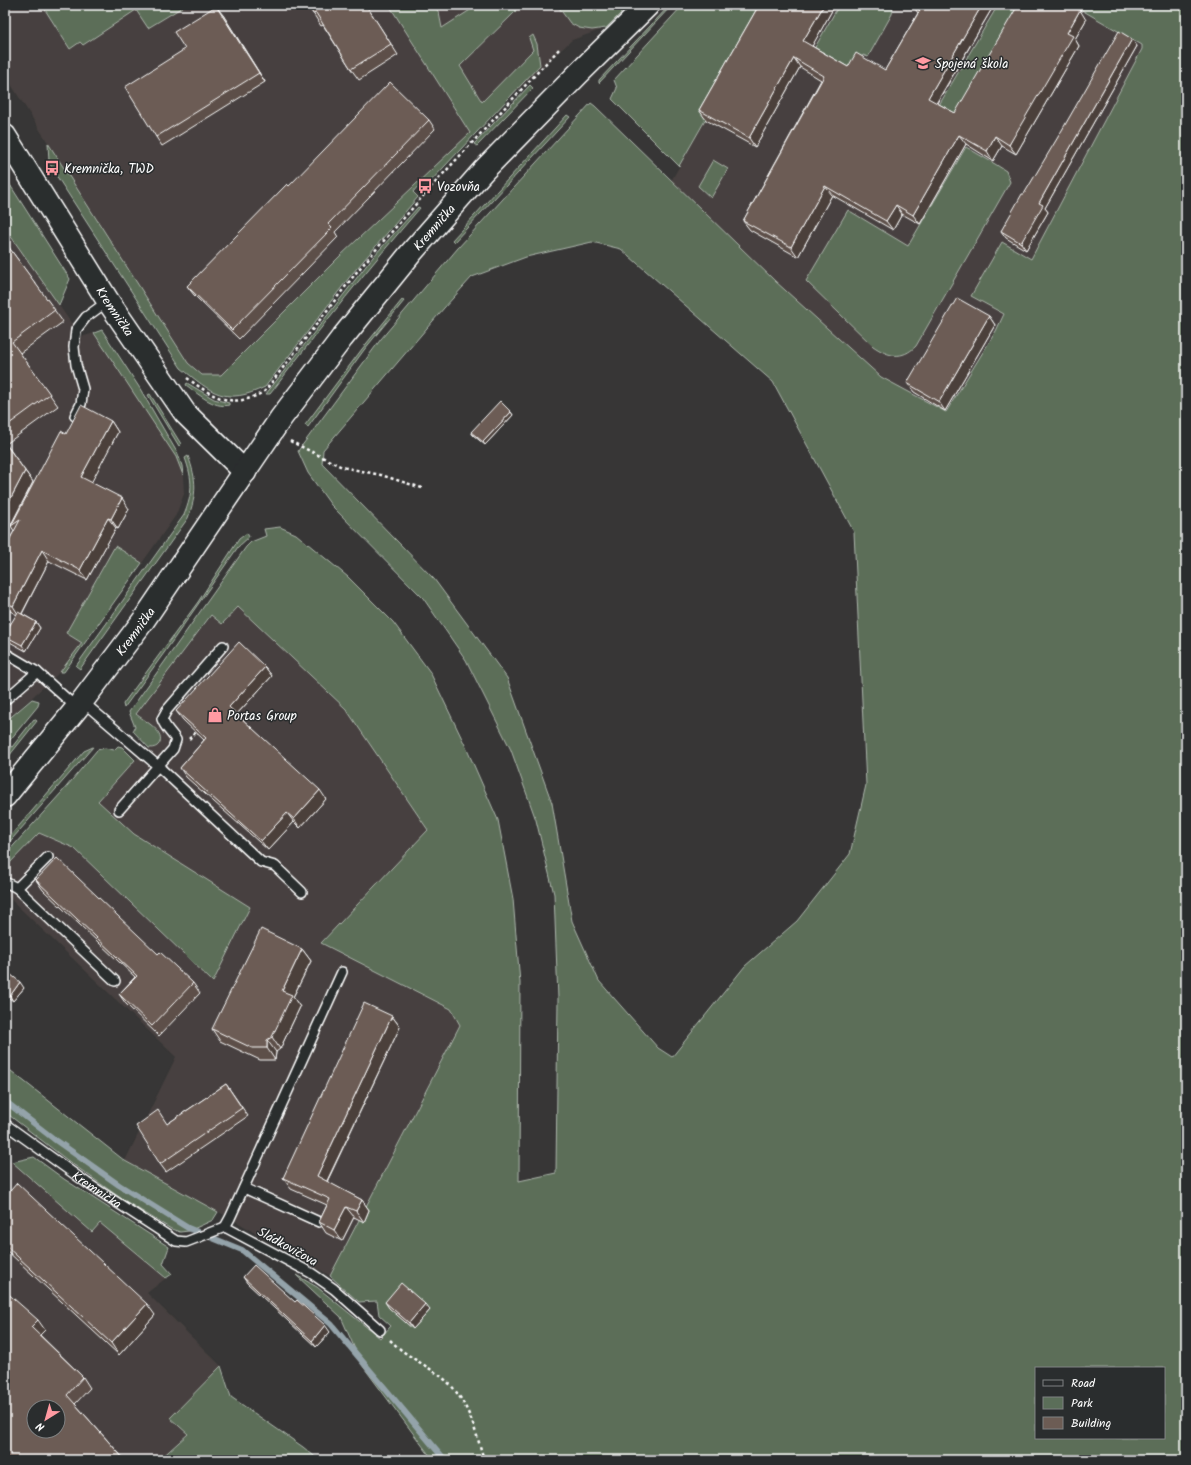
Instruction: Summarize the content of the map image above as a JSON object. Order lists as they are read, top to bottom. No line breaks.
{"streets":{"main road":["Kremnička"],"lane":["Sládkovičova"]},"crossings":[["Kremnička","Sládkovičova"]],"places":{"school or university":["Spojená škola"],"bus stop":["Kremnička, TWD","Vozovňa"],"shop":["Portas Group"]},"legend":["Road","Park","Building"],"north":"bottom left"}
